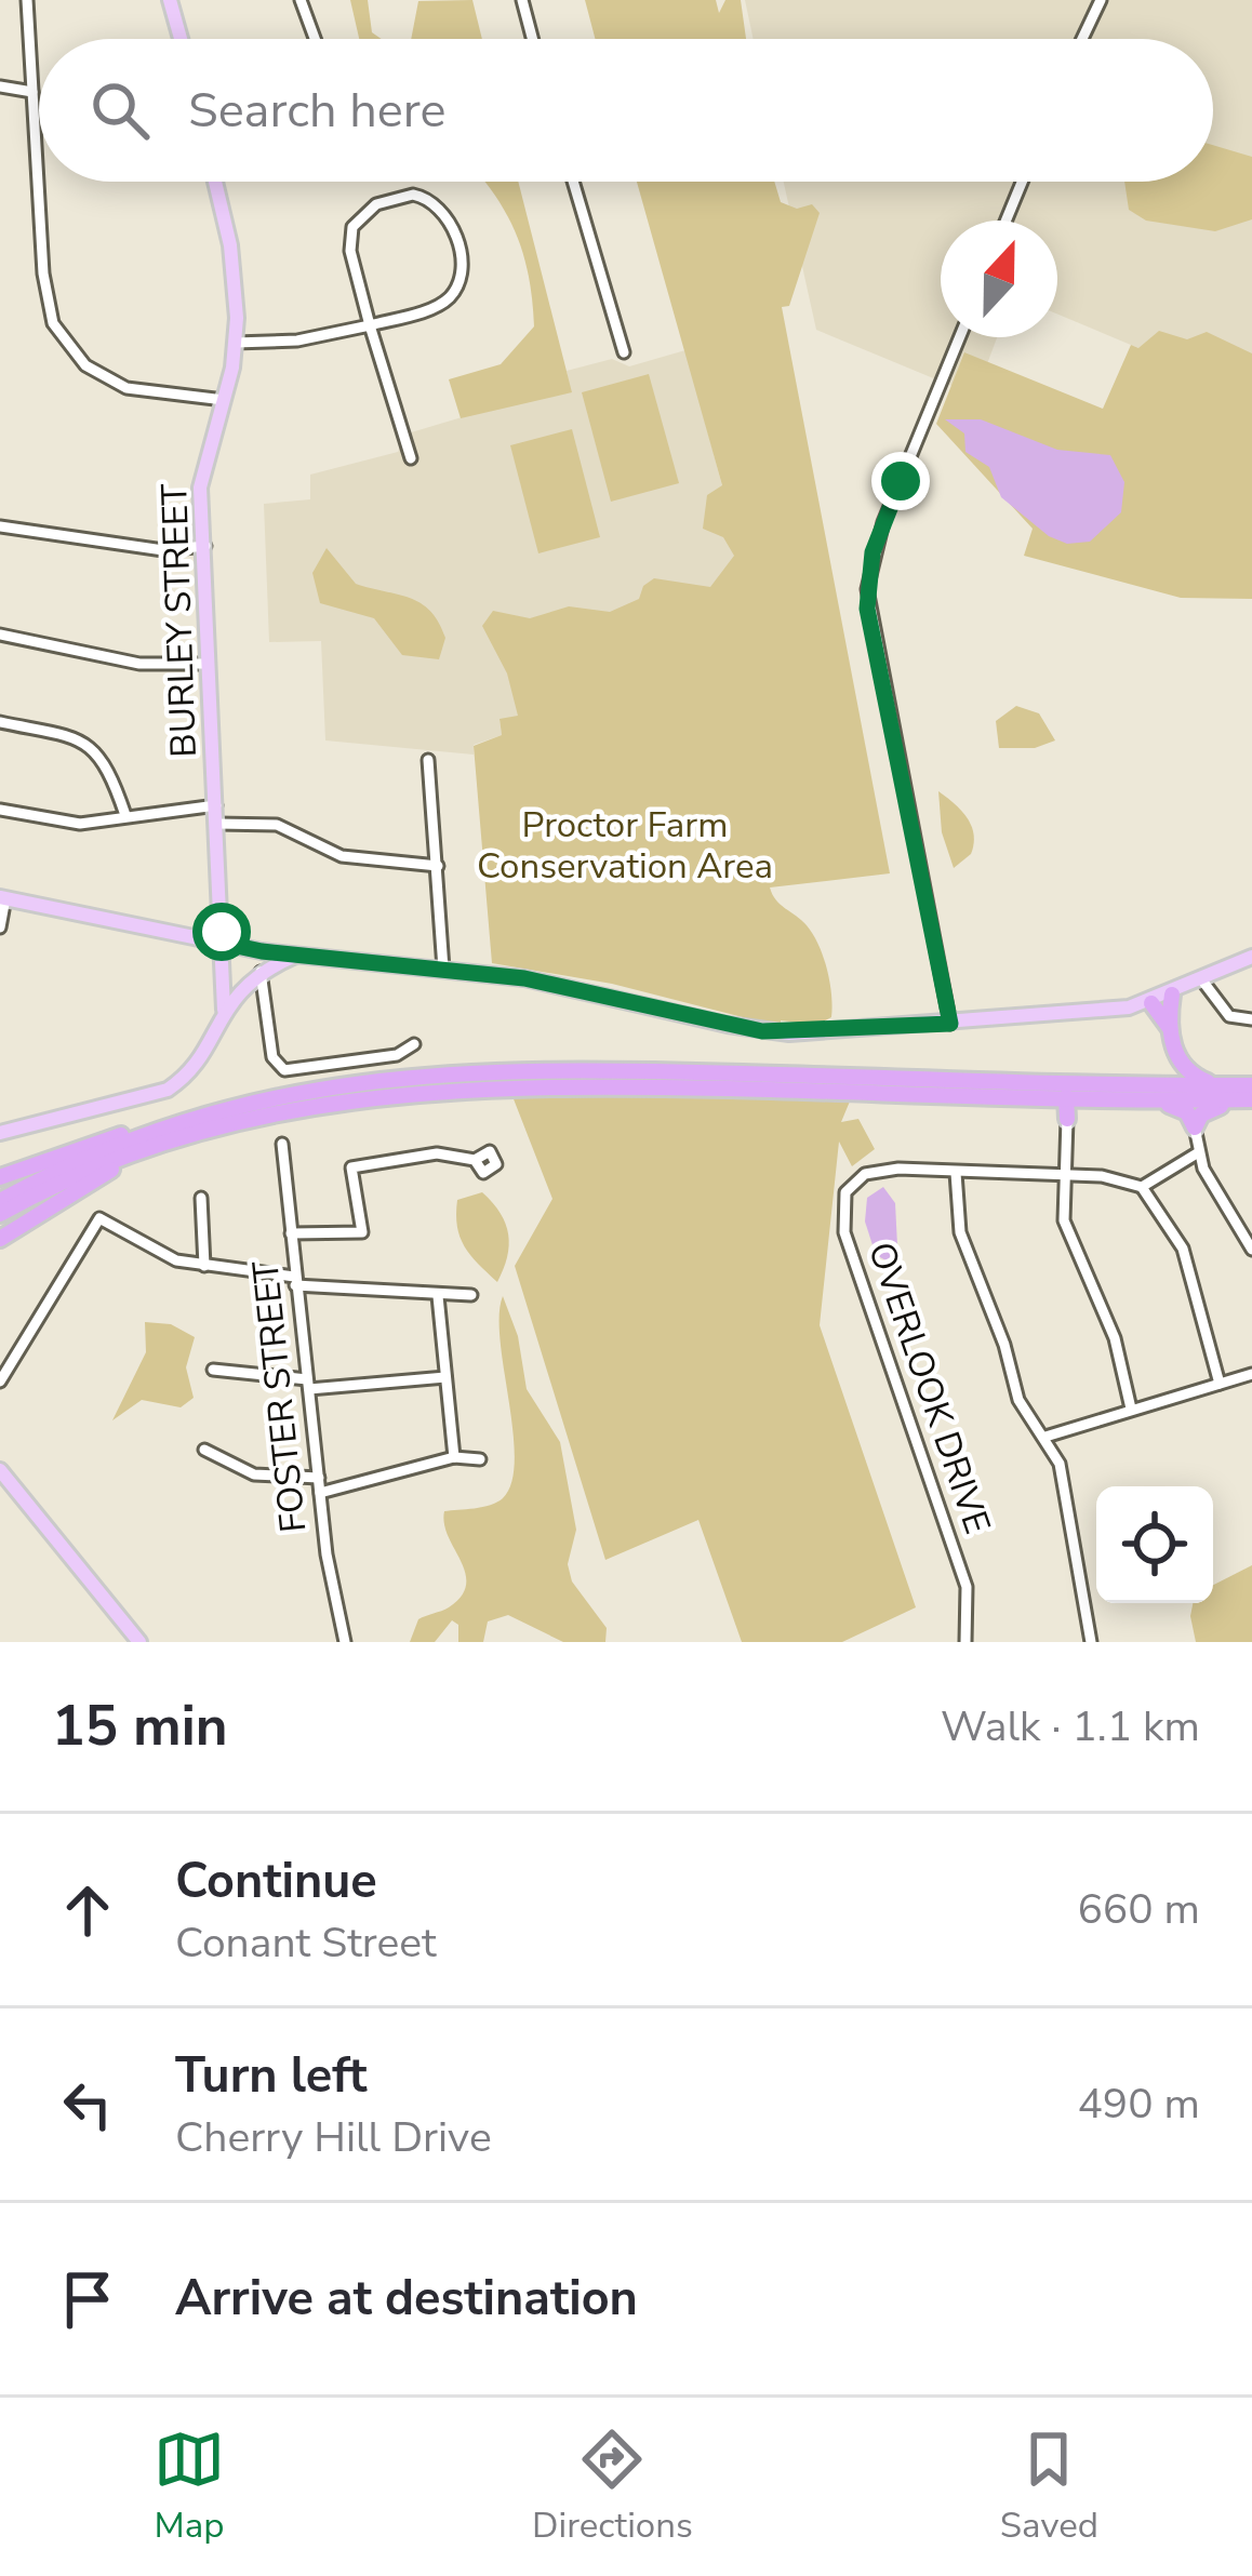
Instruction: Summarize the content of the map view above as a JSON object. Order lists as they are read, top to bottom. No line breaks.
{"streets":{"main road":["BURLEY STREET"],"street":["OVERLOOK DRIVE","FOSTER STREET"]},"parks":["Proctor Farm Conservation Area"],"north":"top","page":{"search":"Search here","heading":["15 min","Walk · 1.1 km"],"list":[["Continue","Conant Street","660 m"],["Turn left","Cherry Hill Drive","490 m"],"Arrive at destination"],"nav":["Map","Directions","Saved"]}}
